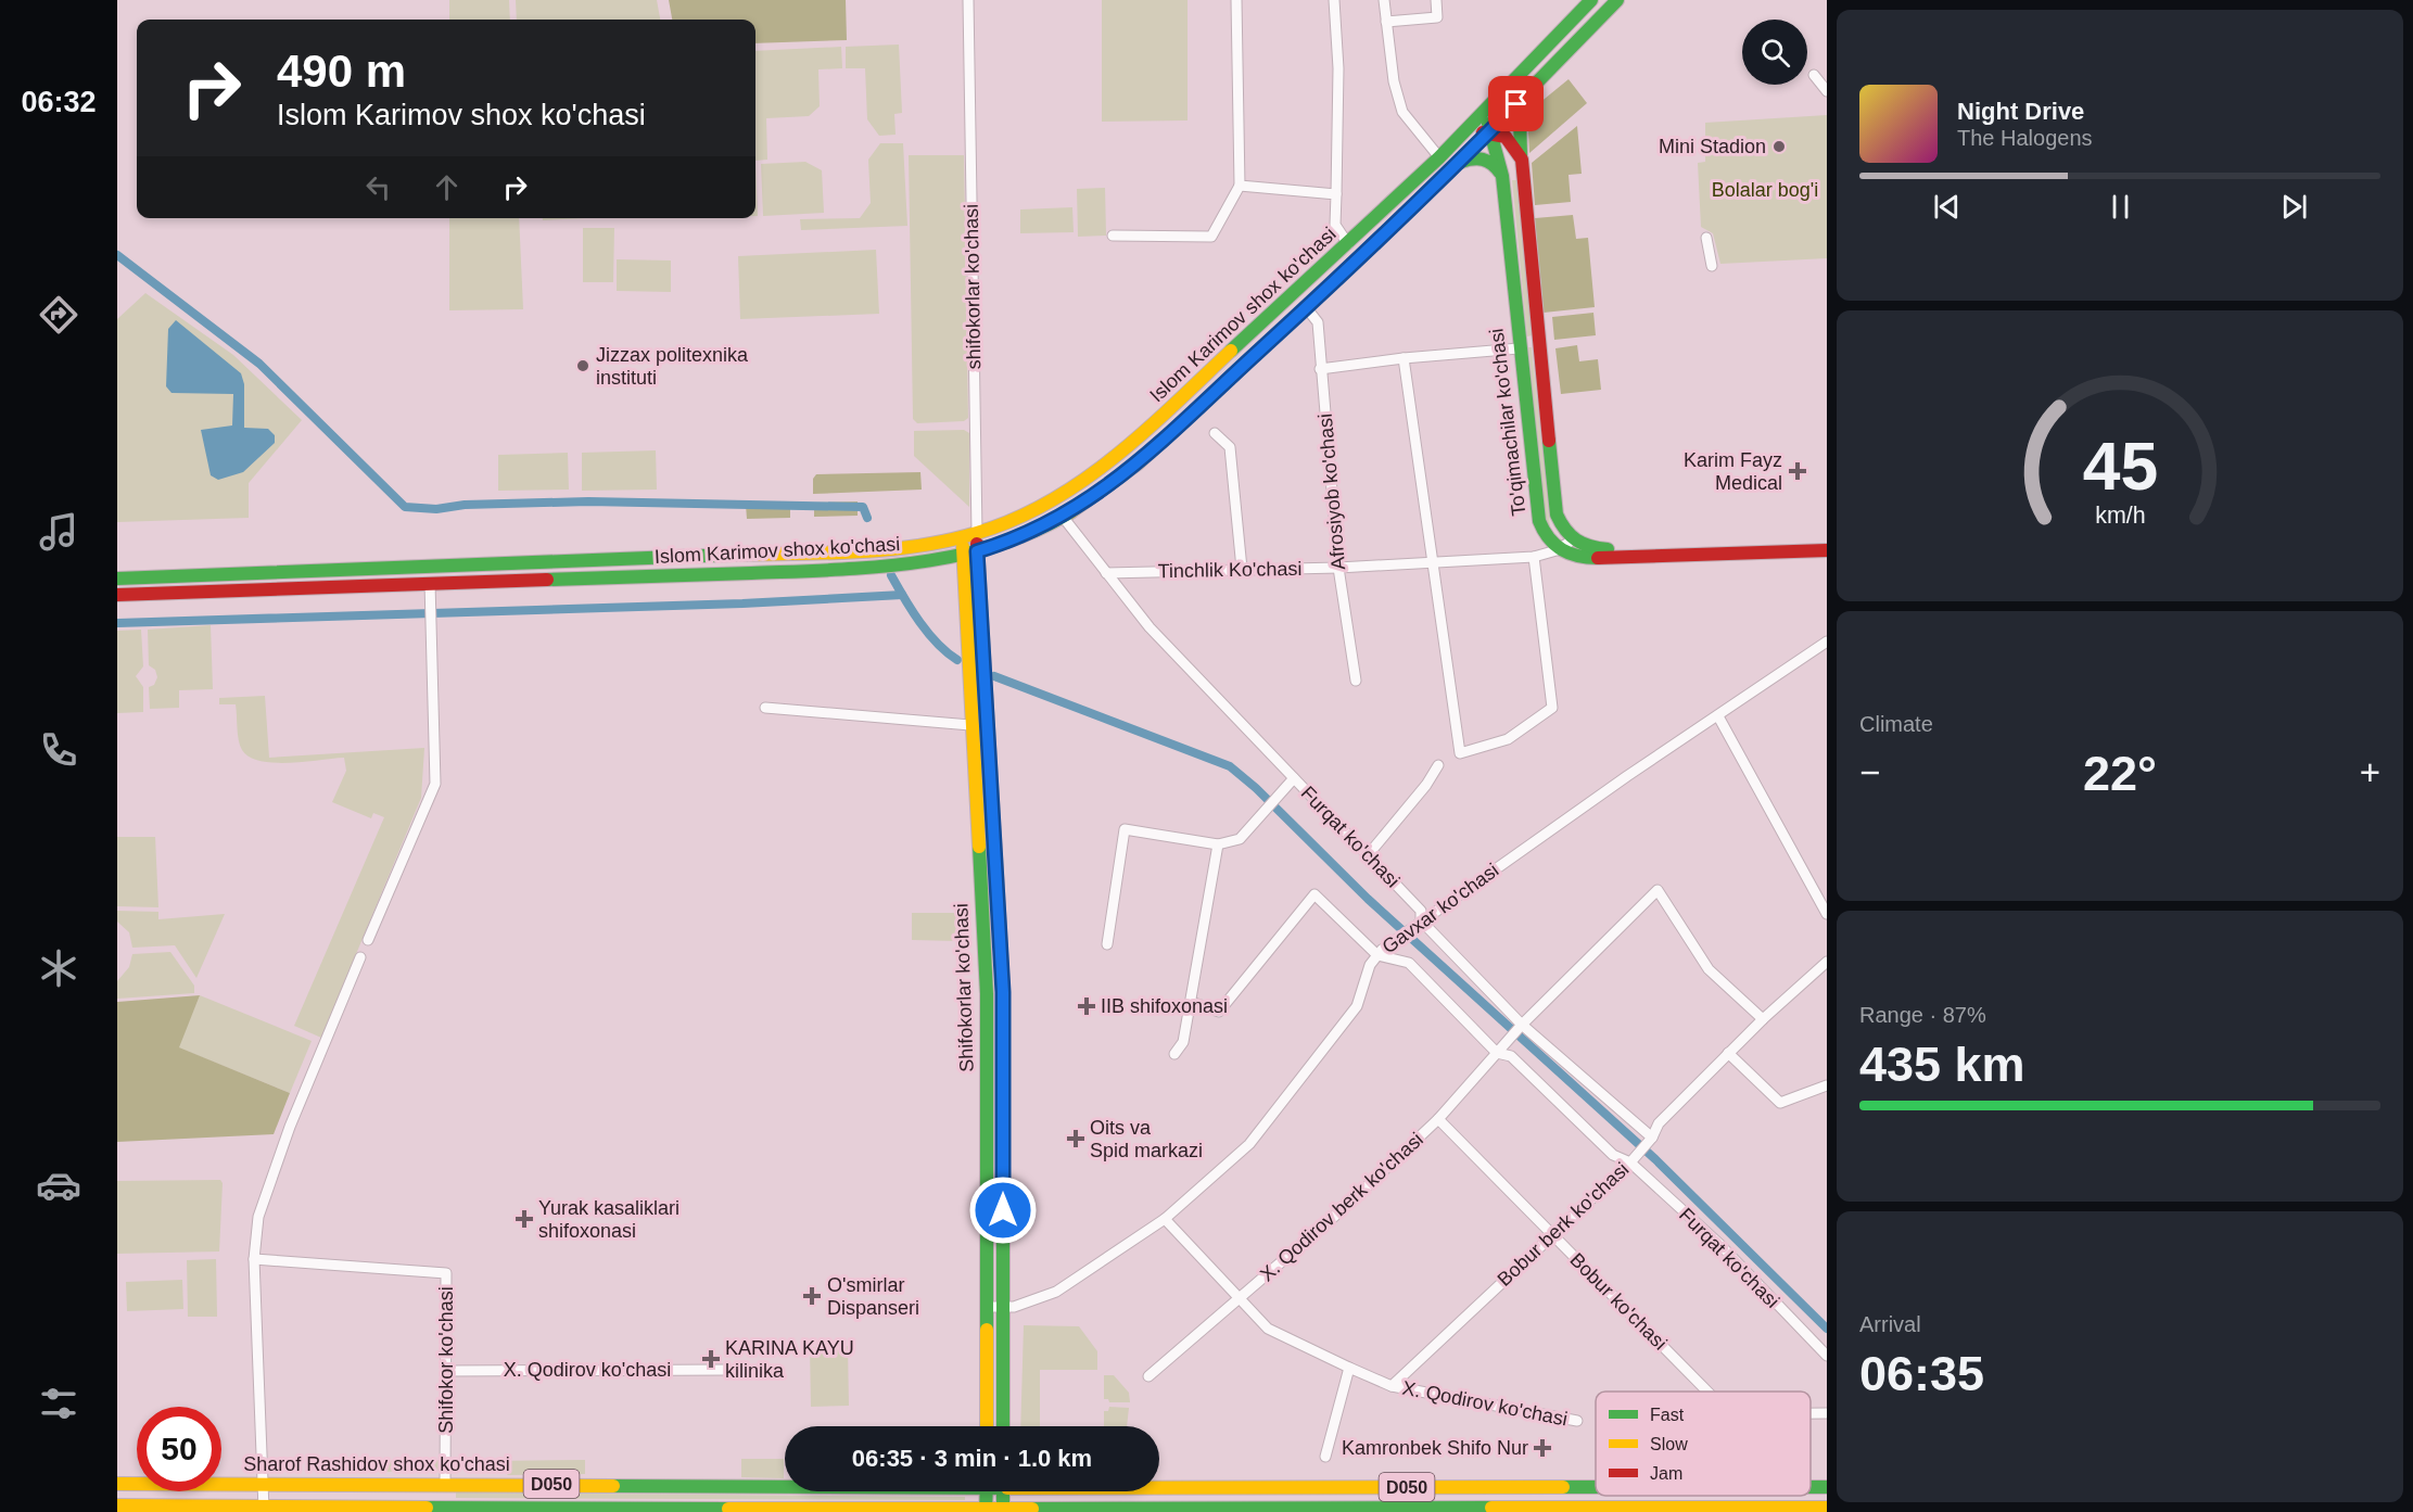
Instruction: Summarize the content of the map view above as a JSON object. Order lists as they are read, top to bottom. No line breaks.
{"streets":{"main road":["Islom Karimov shox ko'chasi","To'qimachilar ko'chasi","Shifokorlar ko'chasi","Sharof Rashidov shox ko'chasi","D050"],"street":["shifokorlar ko'chasi","Afrosiyob ko'chasi","Tinchlik Ko'chasi","Furqat ko'chasi","Gavxar ko'chasi","X. Qodirov berk ko'chasi","Bobur berk ko'chasi","Bobur ko'chasi","Shifokor ko'chasi","X. Qodirov ko'chasi"]},"crossings":[["shifokorlar ko'chasi","Islom Karimov shox ko'chasi"],["shifokorlar ko'chasi","Shifokorlar ko'chasi"],["Islom Karimov shox ko'chasi","To'qimachilar ko'chasi"],["Islom Karimov shox ko'chasi","Afrosiyob ko'chasi"],["Islom Karimov shox ko'chasi","Furqat ko'chasi"],["Islom Karimov shox ko'chasi","Shifokorlar ko'chasi"],["To'qimachilar ko'chasi","Tinchlik Ko'chasi"],["Afrosiyob ko'chasi","Tinchlik Ko'chasi"],["Tinchlik Ko'chasi","Furqat ko'chasi"],["Furqat ko'chasi","Gavxar ko'chasi"],["Furqat ko'chasi","X. Qodirov berk ko'chasi"],["Furqat ko'chasi","Bobur berk ko'chasi"],["Gavxar ko'chasi","Shifokorlar ko'chasi"],["X. Qodirov berk ko'chasi","Bobur berk ko'chasi"],["X. Qodirov berk ko'chasi","Bobur ko'chasi"],["Bobur berk ko'chasi","Bobur ko'chasi"],["Bobur berk ko'chasi","X. Qodirov ko'chasi"],["Shifokor ko'chasi","X. Qodirov ko'chasi"],["Shifokor ko'chasi","Sharof Rashidov shox ko'chasi"]],"parks":["Bolalar bog'i"],"places":{"other":["Mini Stadion","Jizzax politexnika instituti"],"health":["Karim Fayz Medical","IIB shifoxonasi","Oits va Spid markazi","Yurak kasaliklari shifoxonasi","O'smirlar Dispanseri","KARINA KAYU kilinika","Kamronbek Shifo Nur"]},"legend":["Fast","Slow","Jam"],"page":{"tabs":"06:32","turn":["490 m","Islom Karimov shox ko'chasi"],"song":["Night Drive","The Halogens"],"tile":["Climate",["Range · 87%","435 km"],["Arrival","06:35"]],"heat":["−","22°","+"],"limit":"50","trip":"06:35 · 3 min · 1.0 km","gauge":["45","km/h"]}}
